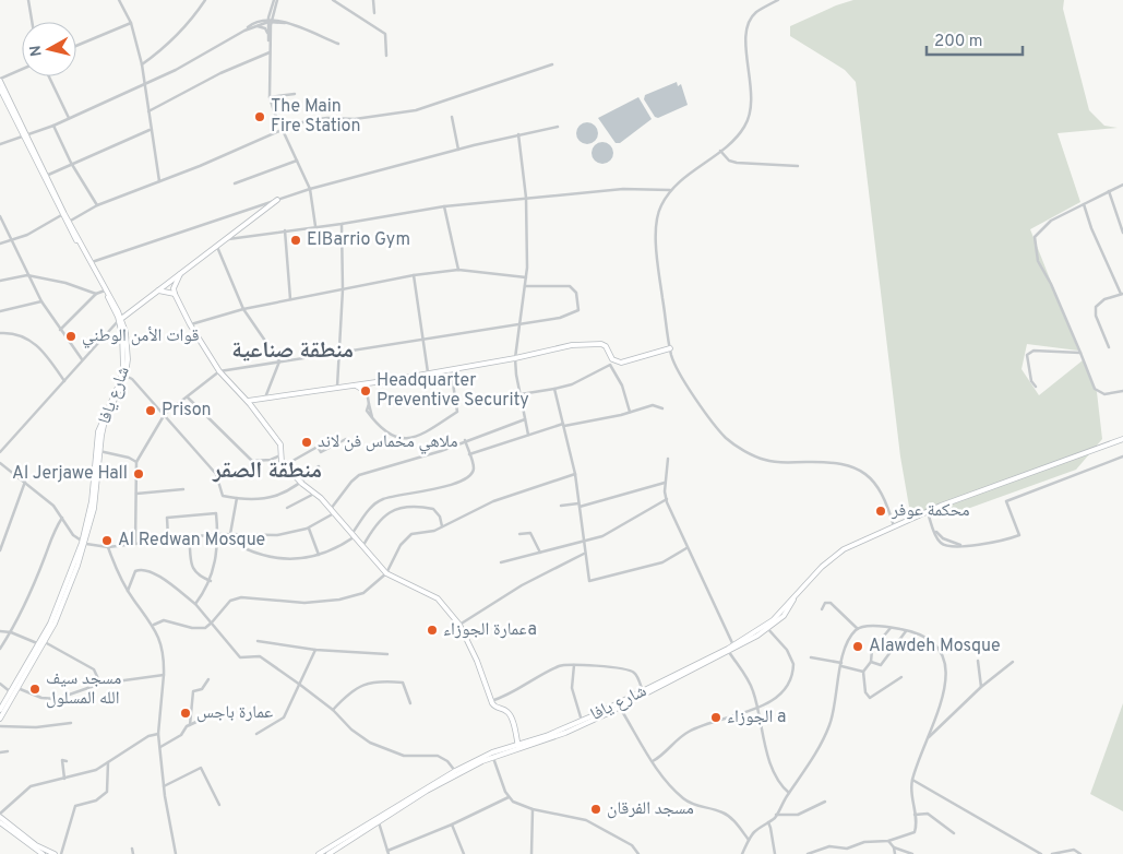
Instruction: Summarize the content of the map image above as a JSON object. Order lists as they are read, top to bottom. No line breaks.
{"streets":{"street":["شارع يافا"]},"districts":["منطقة صناعية","منطقة الصقر"],"places":["The Main Fire Station","ElBarrio Gym","قوات الأمن الوطني","Headquarter Preventive Security","Prison","ملاهي مخماس فن لاند","Al Jerjawe Hall","محكمة عوفر","Al Redwan Mosque","عمارة الجوزاءa","Alawdeh Mosque","مسجد سيف الله المسلول","عمارة باجس","الجوزاء a","مسجد الفرقان"],"scale_bar":"200 m","north":"left"}
